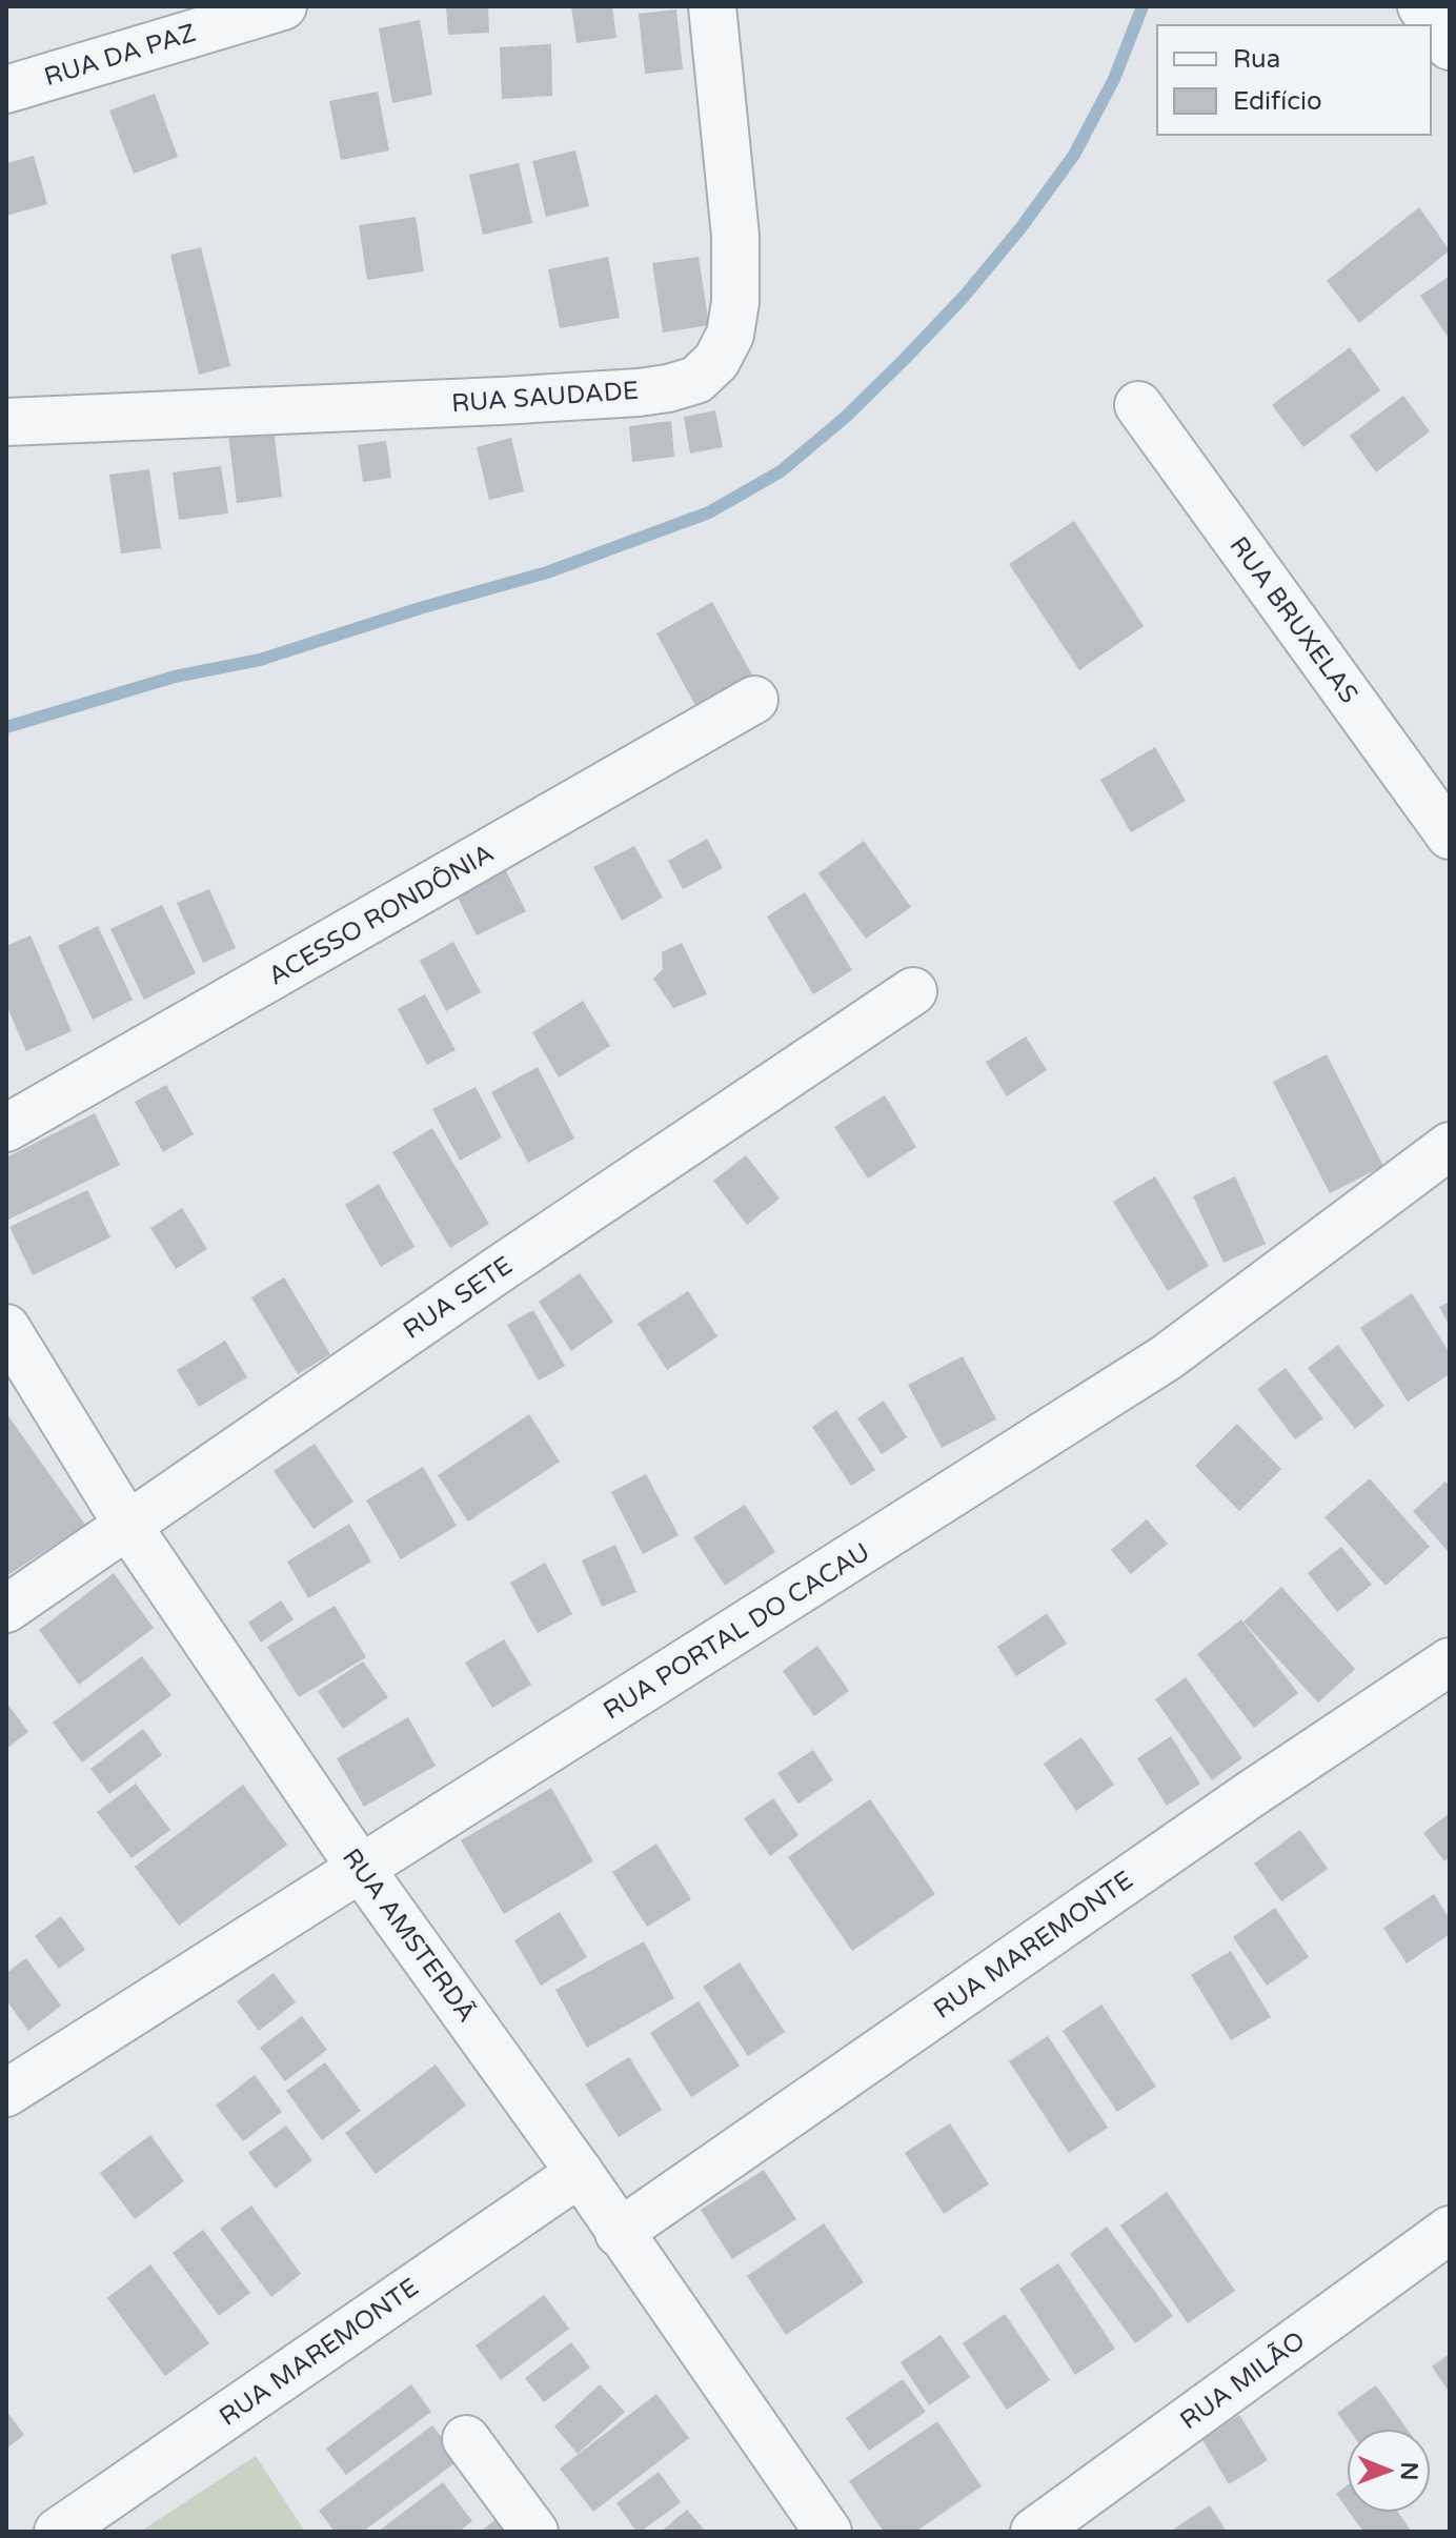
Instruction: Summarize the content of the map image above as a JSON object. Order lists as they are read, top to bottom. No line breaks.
{"streets":{"street":["RUA DA PAZ","RUA SAUDADE","RUA BRUXELAS","ACESSO RONDÔNIA","RUA SETE","RUA PORTAL DO CACAU","RUA AMSTERDÃ","RUA MAREMONTE","RUA MILÃO"]},"crossings":[["RUA SETE","RUA AMSTERDÃ"],["RUA PORTAL DO CACAU","RUA AMSTERDÃ"],["RUA AMSTERDÃ","RUA MAREMONTE"]],"legend":["Rua","Edifício"],"north":"right"}
